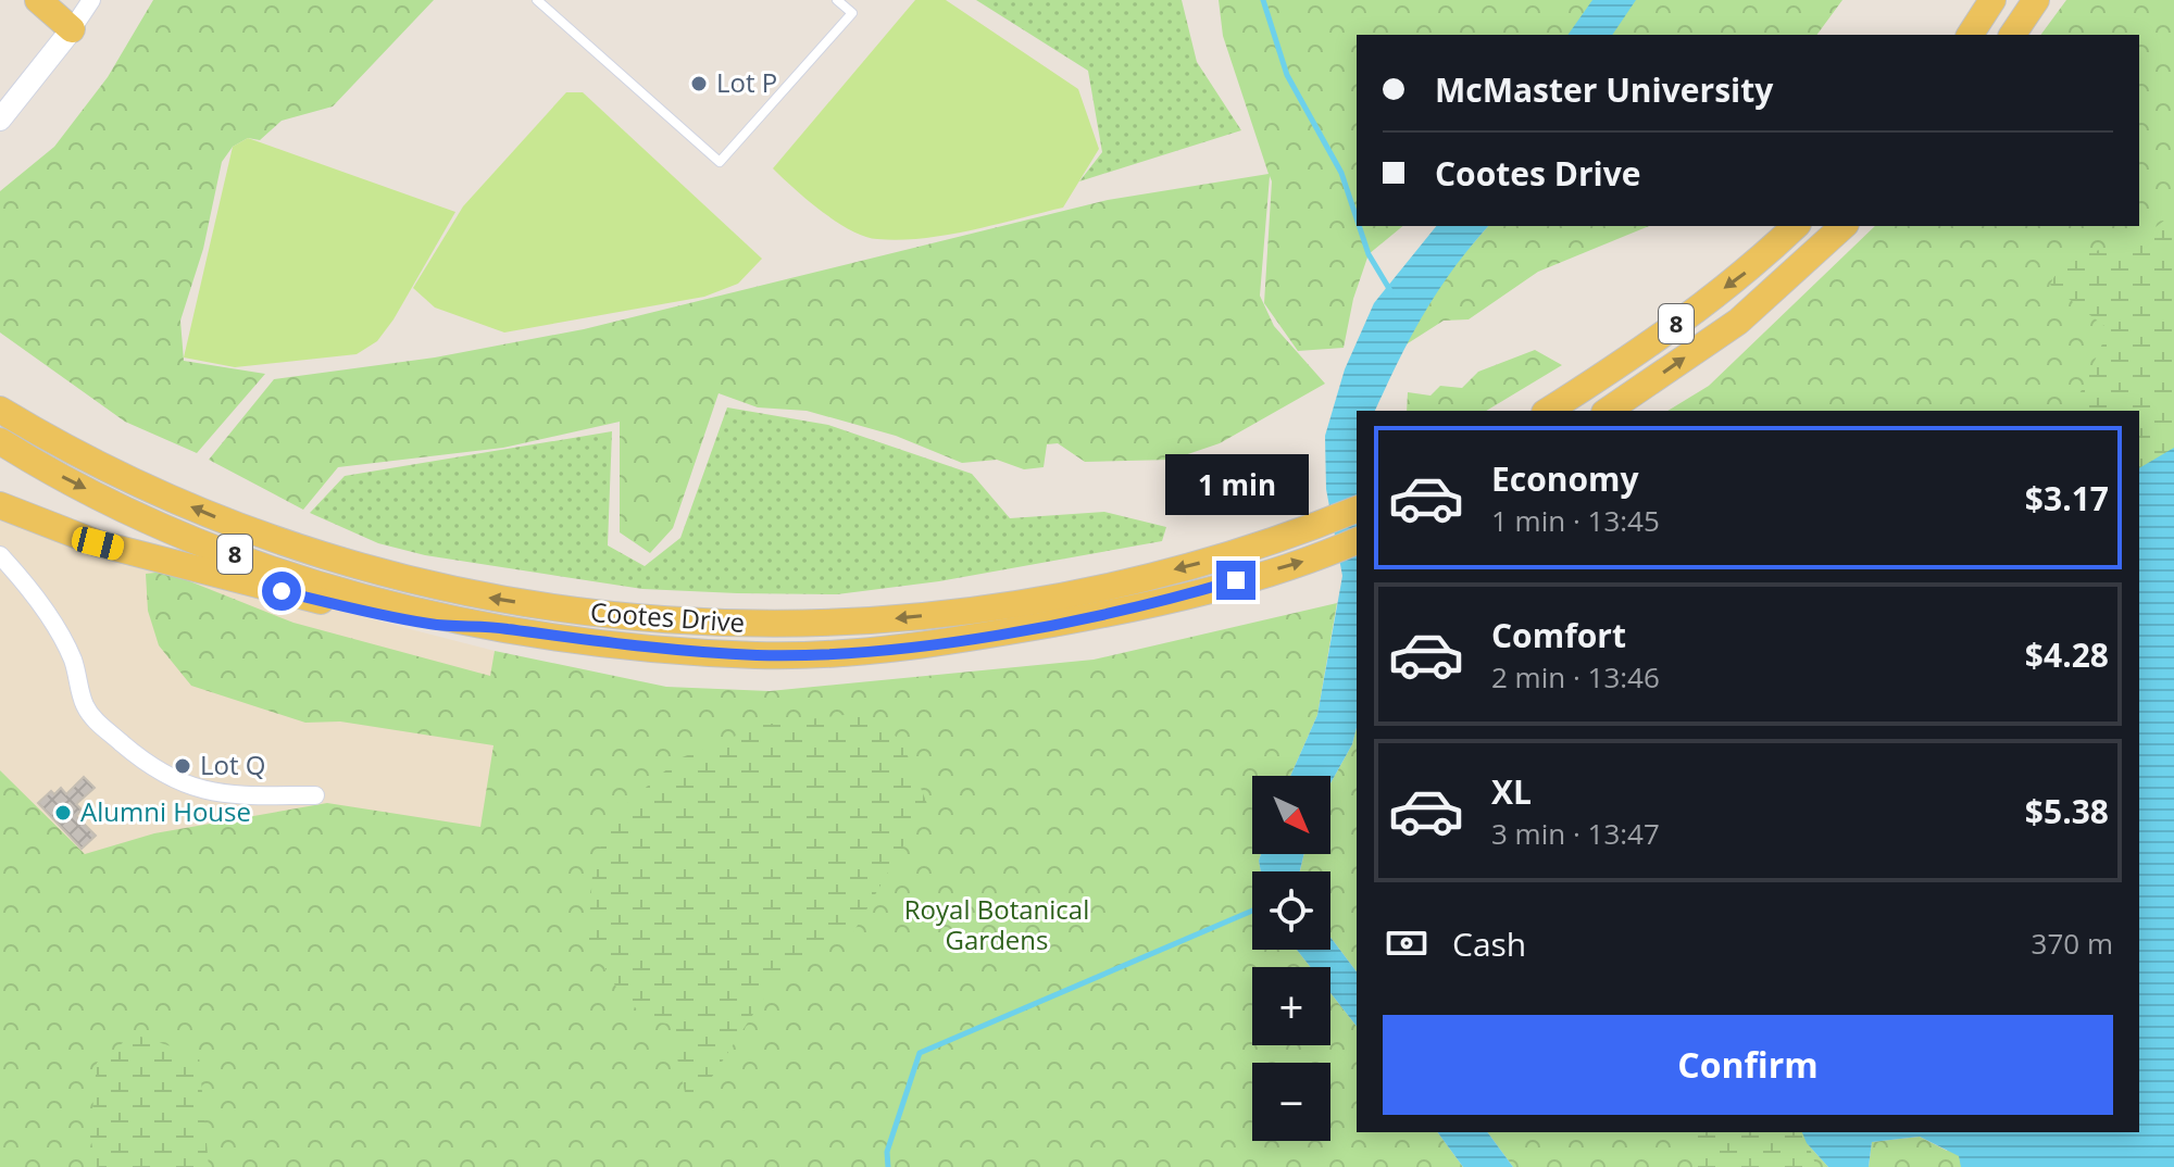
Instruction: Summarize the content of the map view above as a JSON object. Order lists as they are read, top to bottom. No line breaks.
{"streets":{"main road":["8","Cootes Drive"]},"parks":["Royal Botanical Gardens"],"places":["Lot P","Lot Q","Alumni House"],"north":"bottom right","page":{"banner":["McMaster University","Cootes Drive"],"list":[{"name":"Economy","note":"1 min · 13:45","value":"$3.17"},{"name":"Comfort","note":"2 min · 13:46","value":"$4.28"},{"name":"XL","note":"3 min · 13:47","value":"$5.38"}],"bubble":"1 min","map_buttons":["+","−"],"pay":["Cash","370 m"],"buttons":"Confirm"}}
